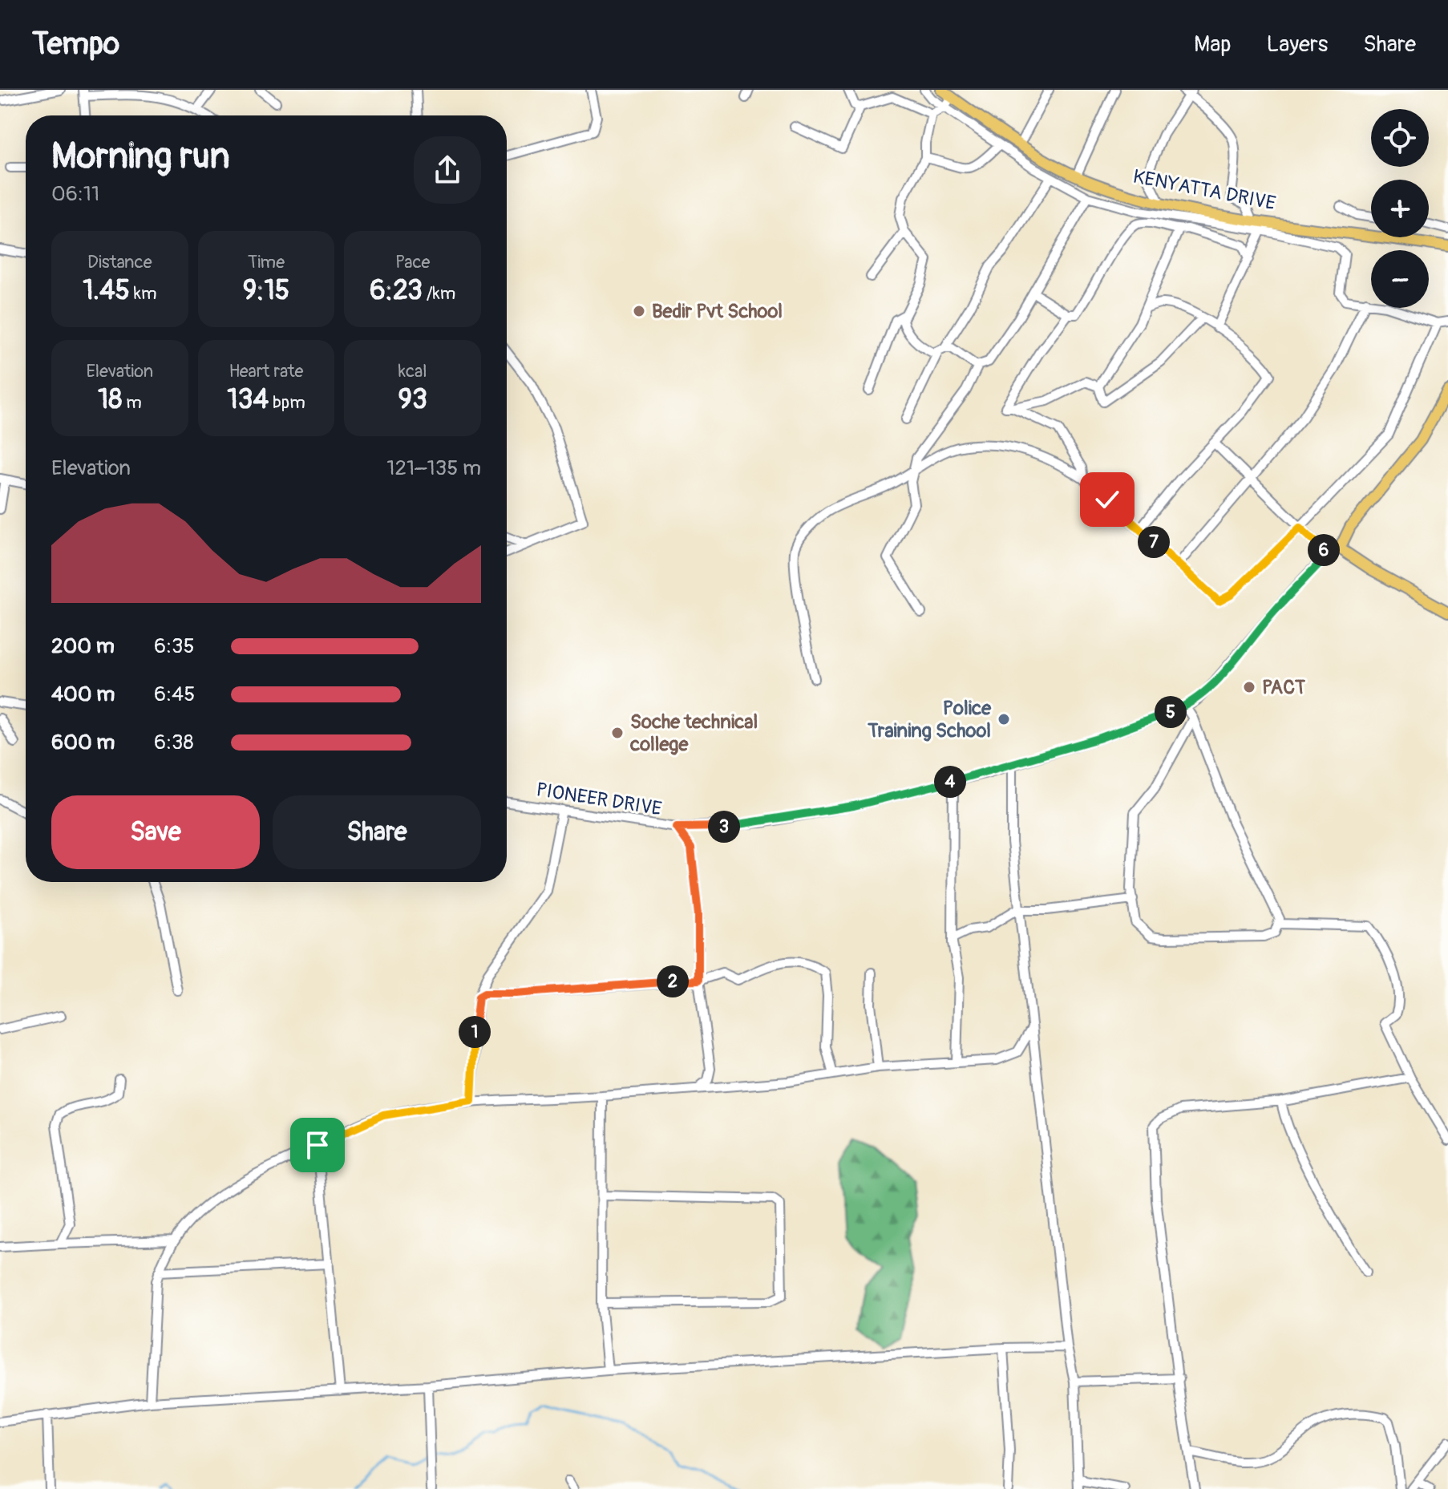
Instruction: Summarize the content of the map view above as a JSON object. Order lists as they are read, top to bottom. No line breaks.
{"streets":{"main road":["KENYATTA DRIVE"],"street":["PIONEER DRIVE"]},"places":["Bedir Pvt School","PACT","Police Training School","Soche technical college"],"page":{"header":"Tempo","nav":["Map","Layers","Share"],"map_buttons":["+","−"],"heading":["Morning run","06:11"],"stats":[["Distance","1.45 km"],["Time","9:15"],["Pace","6:23 /km"],["Elevation","18 m"],["Heart rate","134 bpm"],["kcal","93"]],"chart":["Elevation","121–135 m"],"pins":["7","6","5","4","3","2","1"],"list":[{"name":"200 m","note":"6:35"},{"name":"400 m","note":"6:45"},{"name":"600 m","note":"6:38"}],"buttons":["Save","Share"]}}
